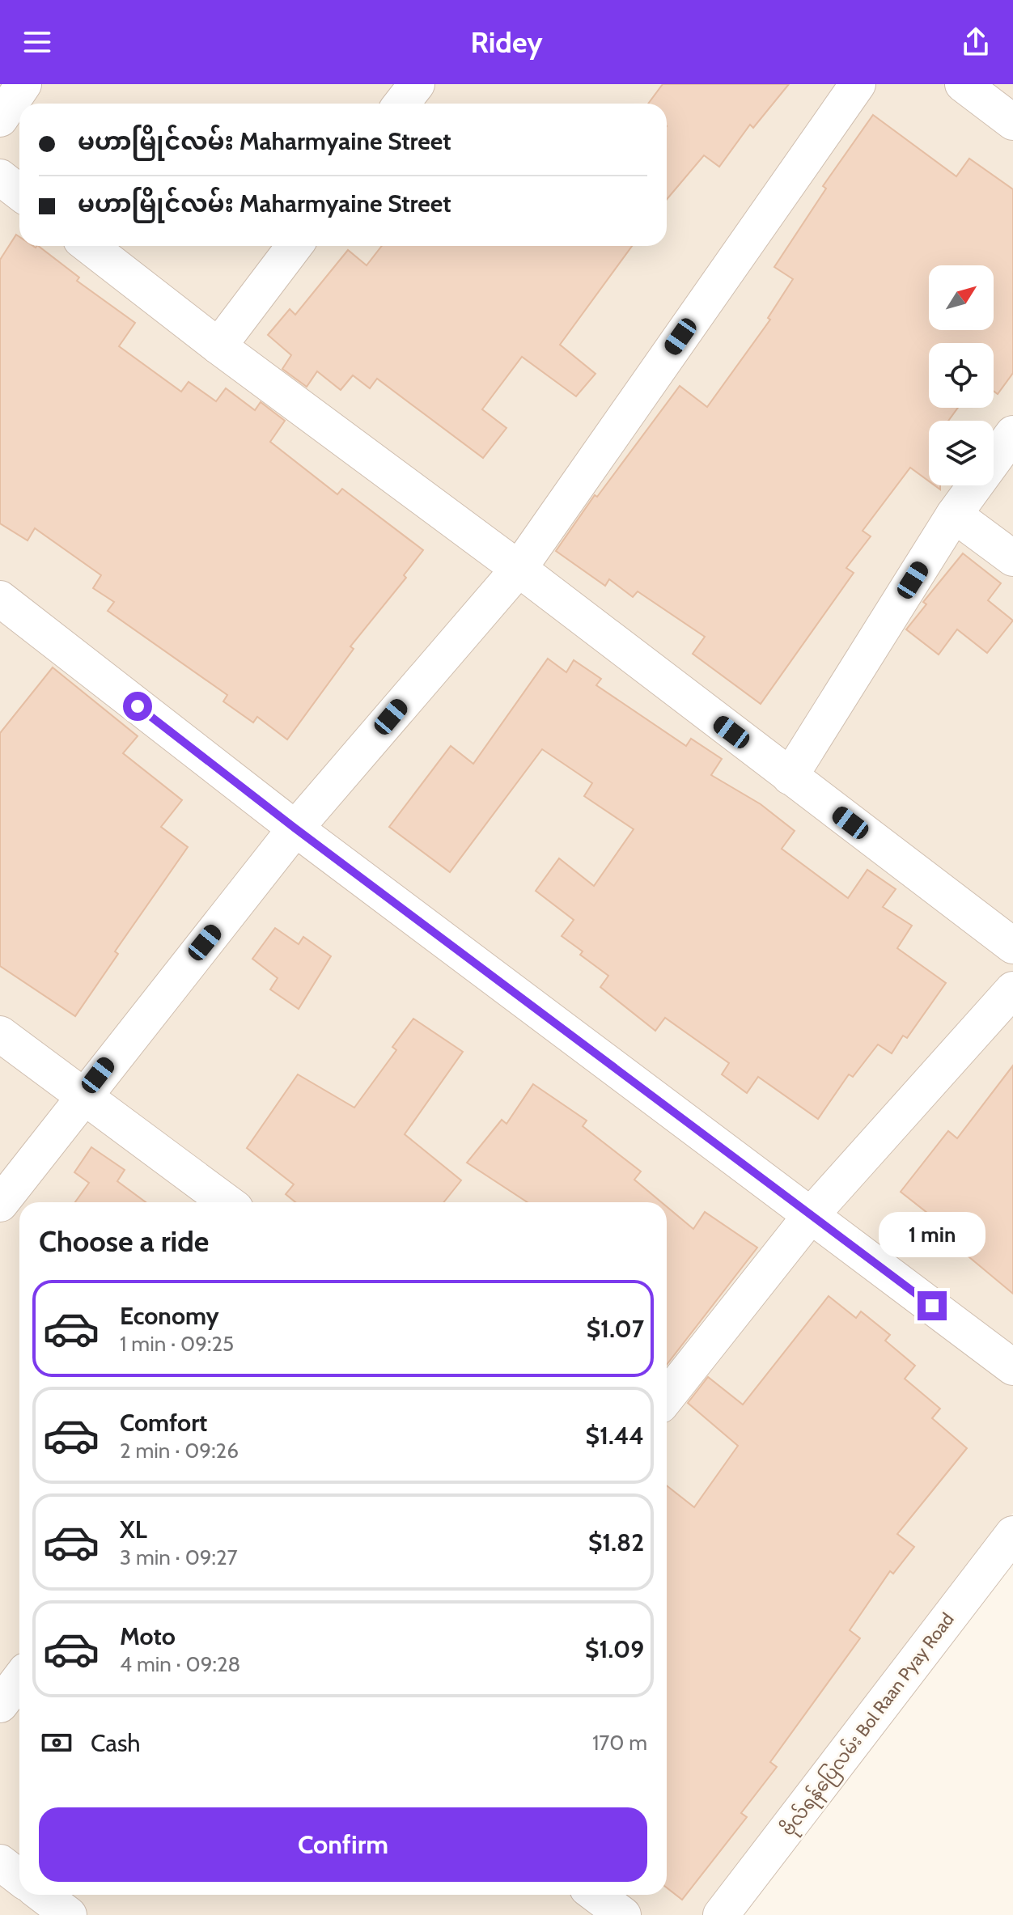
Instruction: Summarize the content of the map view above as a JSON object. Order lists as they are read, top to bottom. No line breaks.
{"streets":{"street":["ဗိုလ်ရန်ပြေလမ်း Bol Raan Pyay Road"]},"north":"top right","page":{"header":"Ridey","banner":["မဟာမြိုင်လမ်း Maharmyaine Street","မဟာမြိုင်လမ်း Maharmyaine Street"],"heading":"Choose a ride","bubble":"1 min","list":[{"name":"Economy","note":"1 min · 09:25","value":"$1.07"},{"name":"Comfort","note":"2 min · 09:26","value":"$1.44"},{"name":"XL","note":"3 min · 09:27","value":"$1.82"},{"name":"Moto","note":"4 min · 09:28","value":"$1.09"}],"pay":["Cash","170 m"],"buttons":"Confirm"}}
